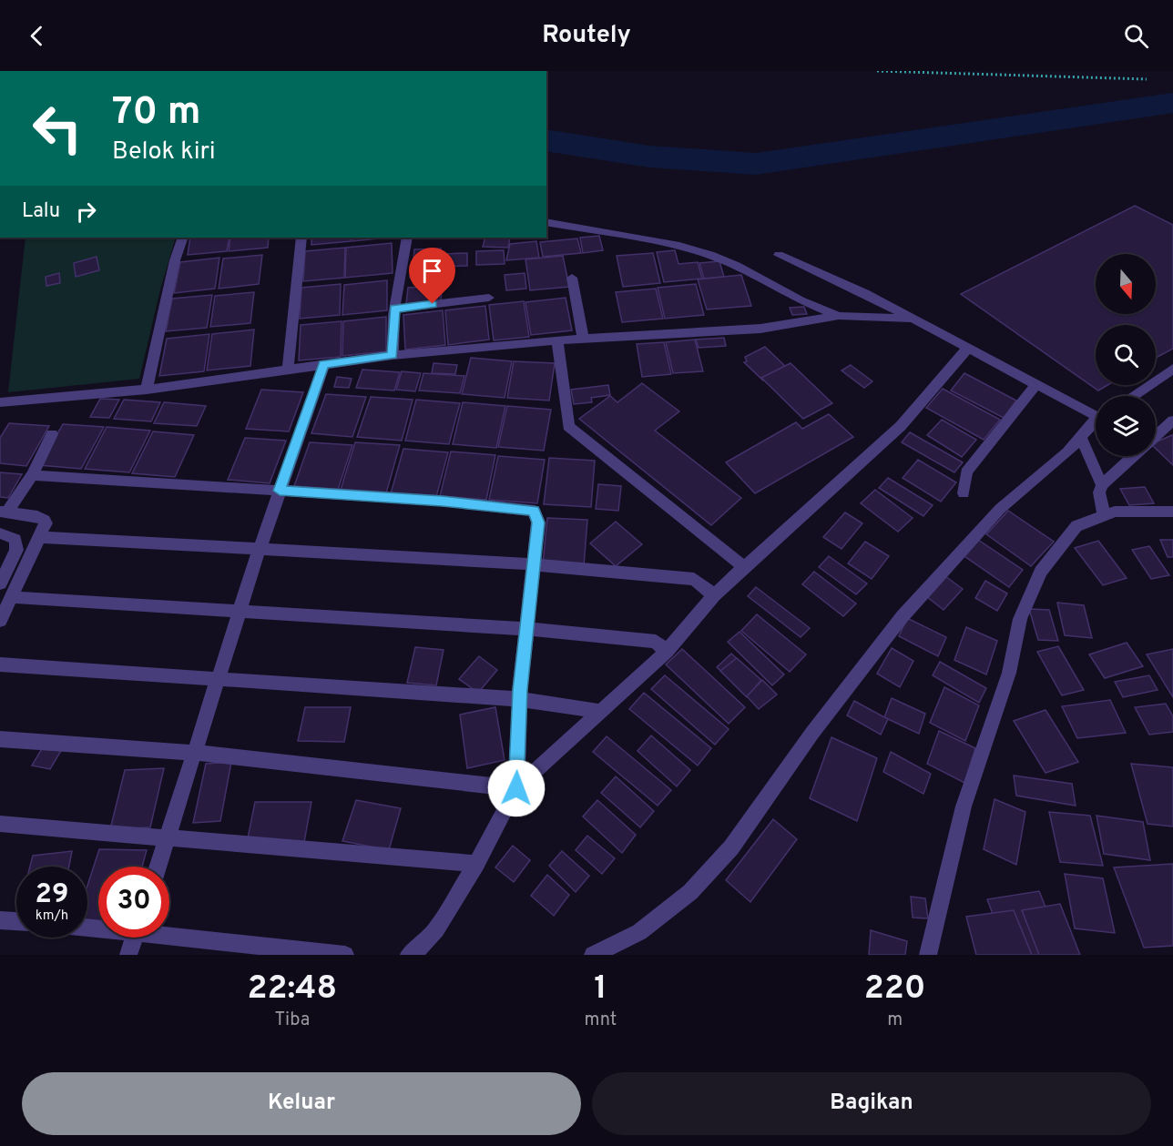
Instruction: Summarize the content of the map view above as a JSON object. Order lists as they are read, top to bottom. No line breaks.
{"north":"bottom","page":{"header":"Routely","turn":["70 m","Belok kiri"],"then":"Lalu","speed":"29 km/h","limit":"30","eta":["22:48","Tiba","1","mnt","220","m"],"buttons":["Keluar","Bagikan"]}}
